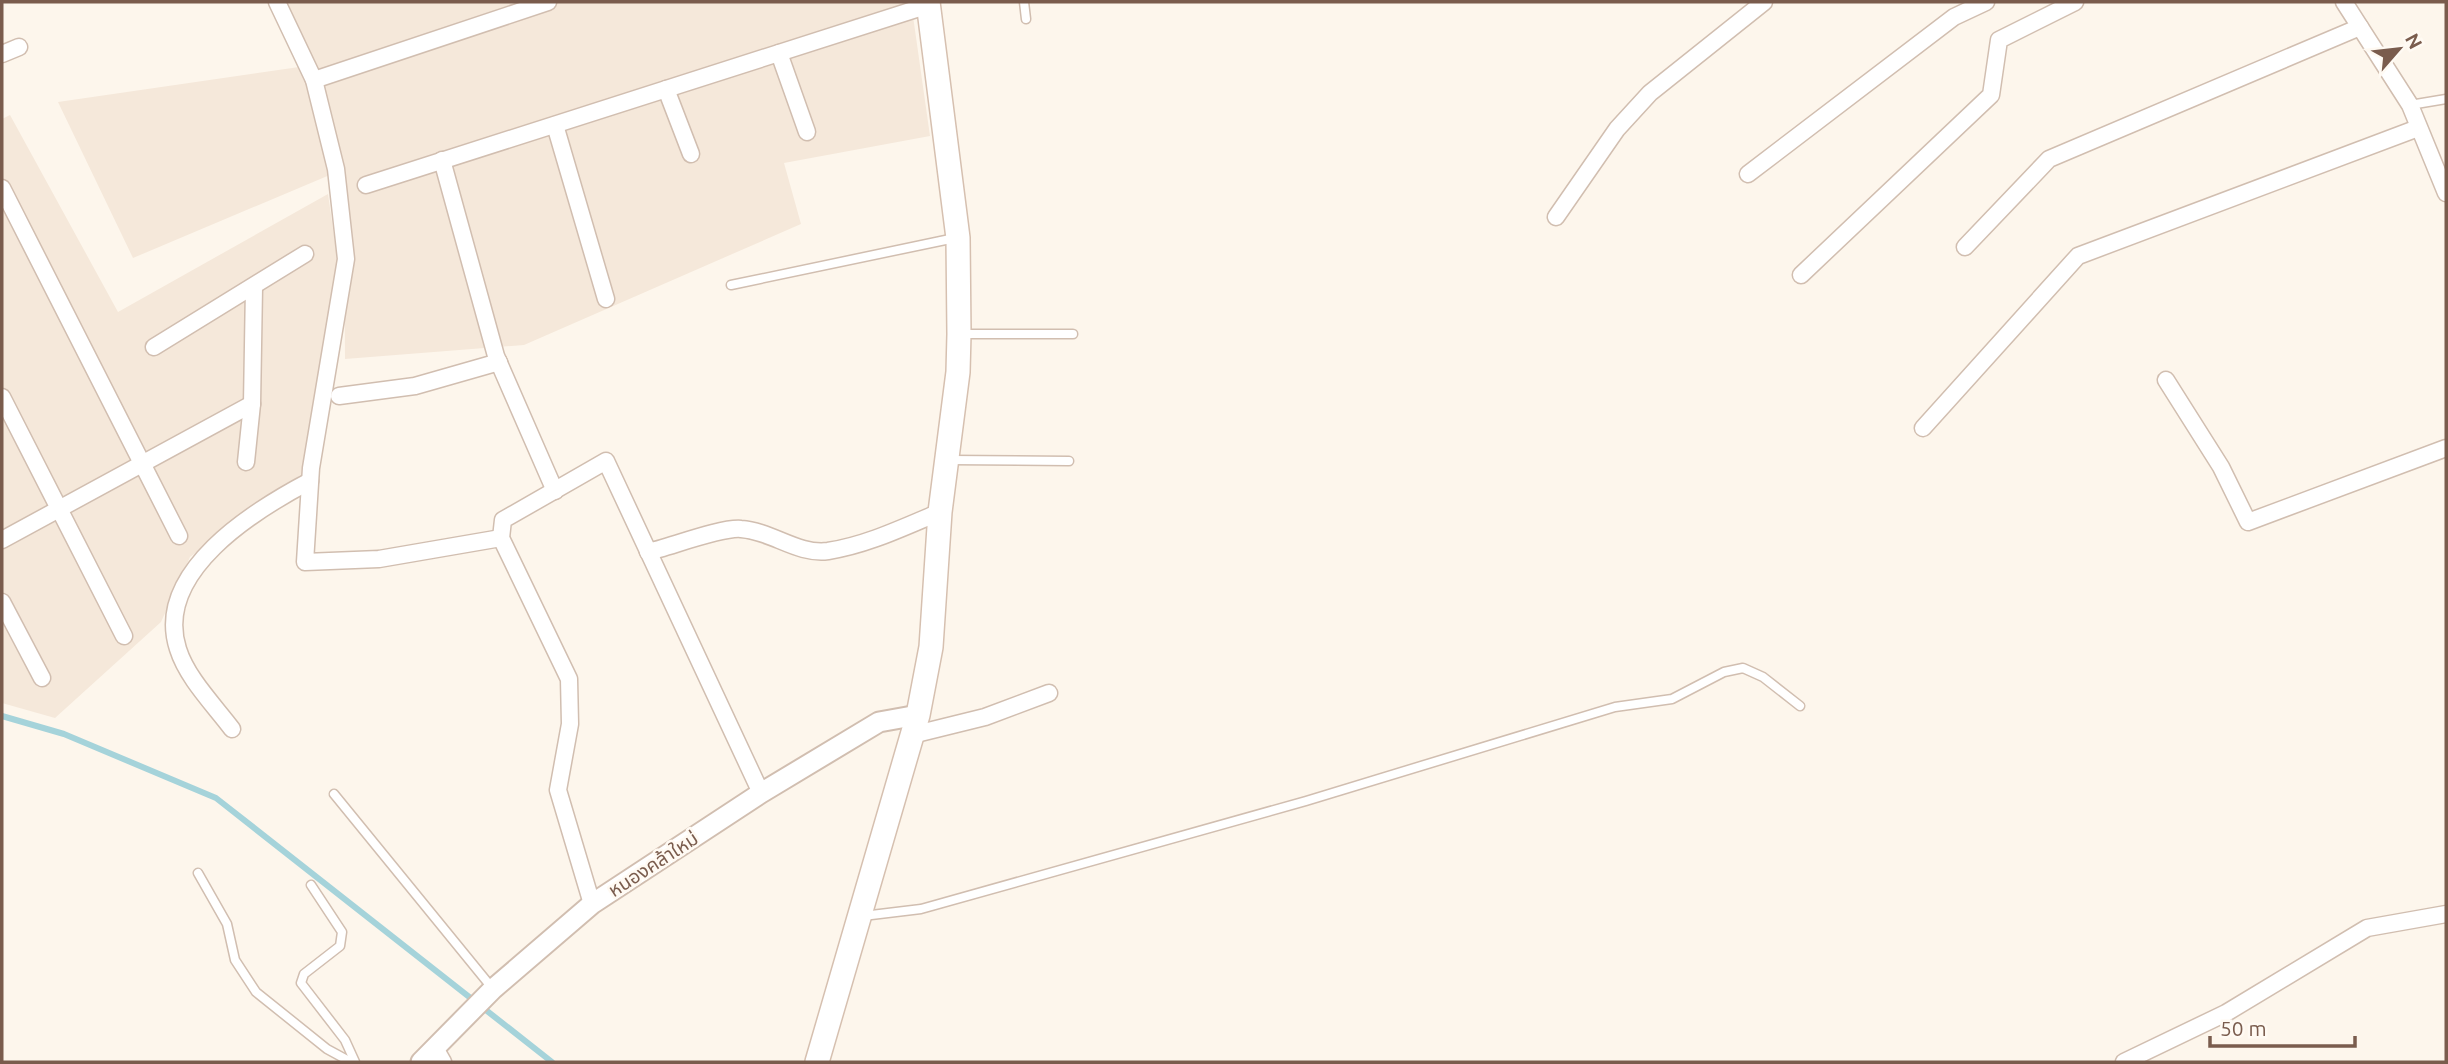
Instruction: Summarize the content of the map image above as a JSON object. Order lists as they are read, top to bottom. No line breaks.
{"streets":{"street":["หนองคล้าใหม่"]},"scale_bar":"50 m","north":"top right"}
